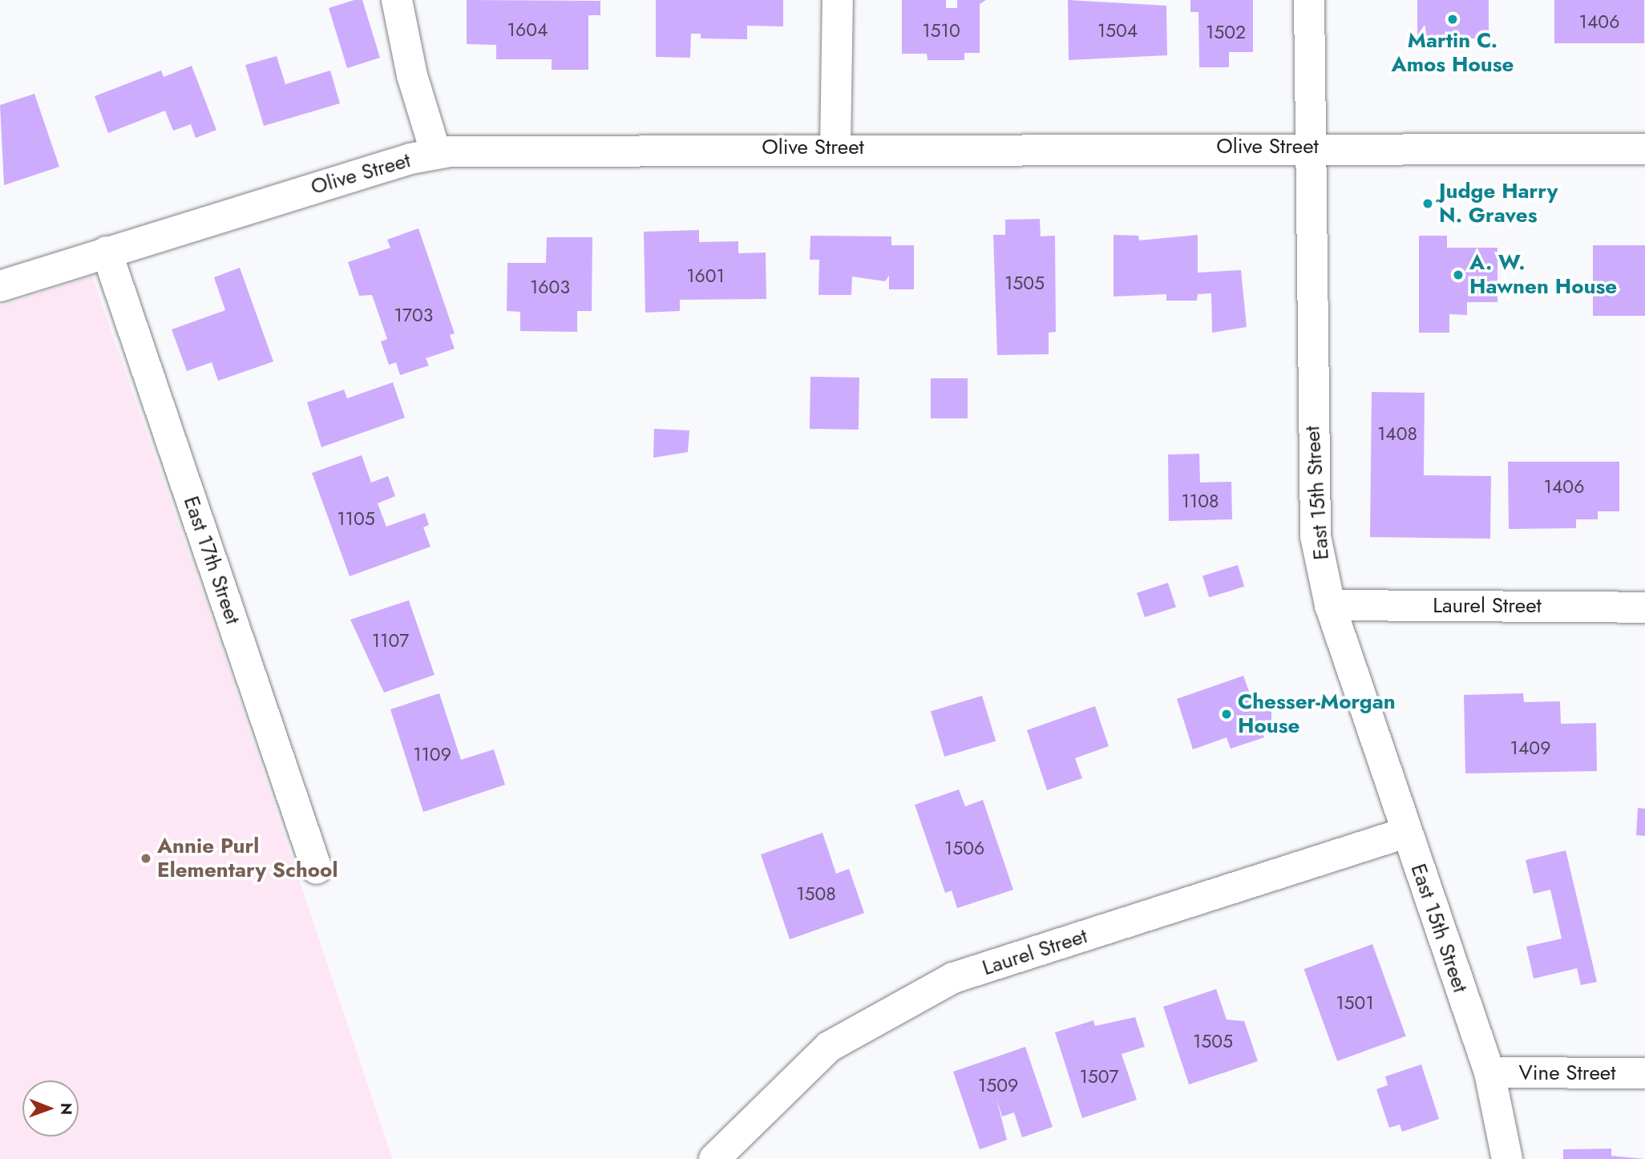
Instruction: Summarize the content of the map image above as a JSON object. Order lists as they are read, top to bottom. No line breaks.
{"streets":{"street":["Olive Street","East 15th Street","East 17th Street","Laurel Street","Vine Street"]},"crossings":[["Olive Street","East 15th Street"],["Olive Street","East 17th Street"],["East 15th Street","Laurel Street"],["East 15th Street","Vine Street"]],"places":["Martin C. Amos House","Judge Harry N. Graves","A. W. Hawnen House","Chesser-Morgan House","Annie Purl Elementary School"],"house_numbers":["1406","1604","1510","1504","1502","1601","1505","1603","1703","1408","1406","1108","1105","1107","1409","1109","1506","1508","1501","1505","1507","1509"],"north":"right"}
